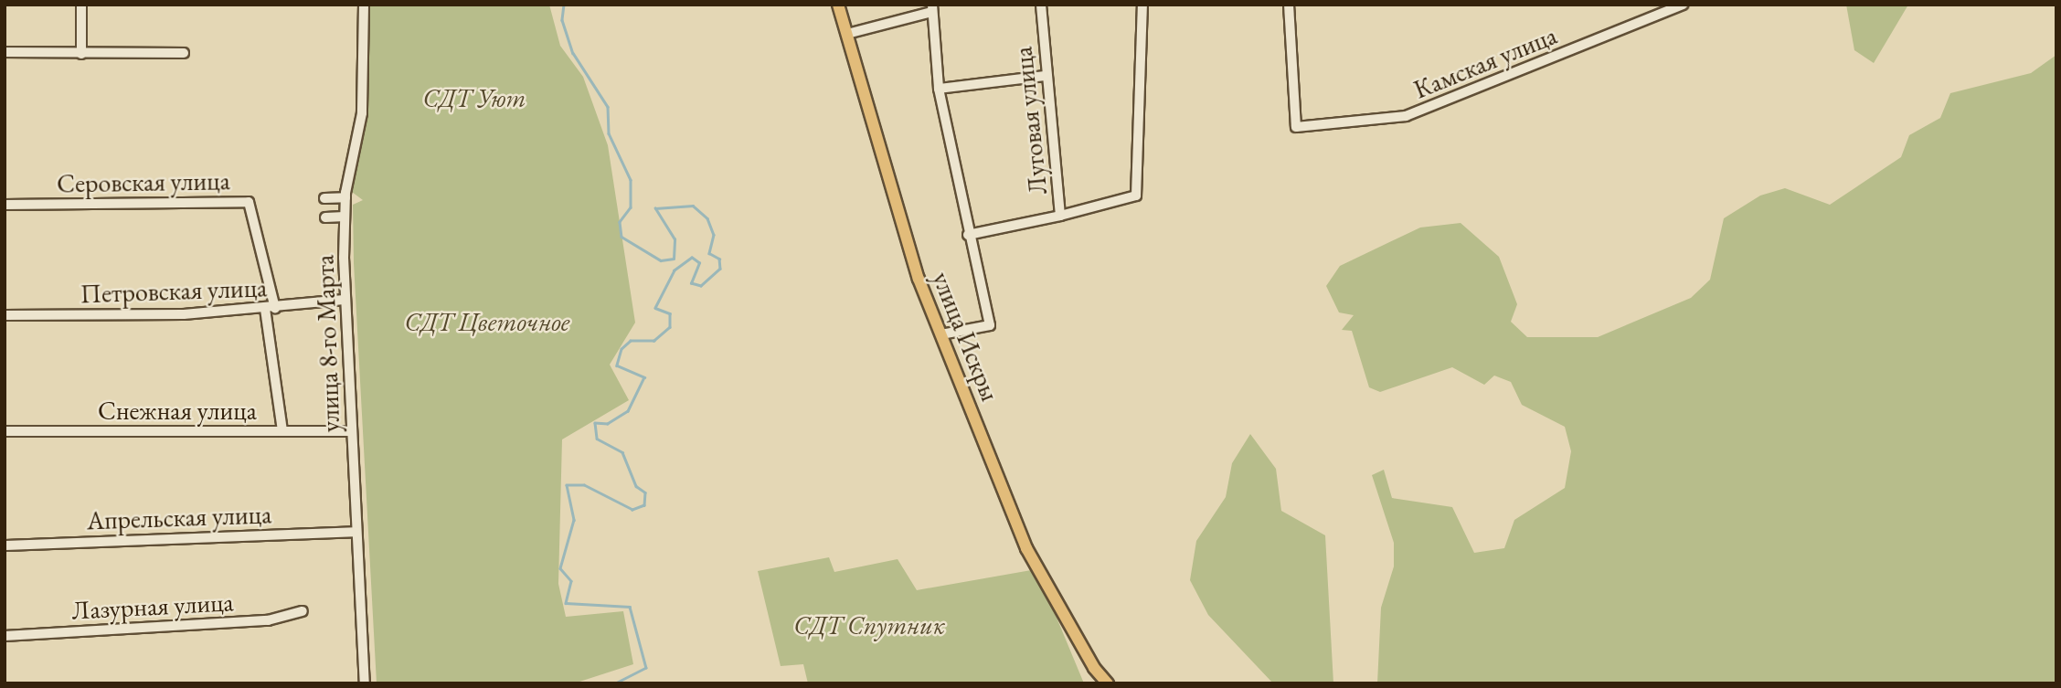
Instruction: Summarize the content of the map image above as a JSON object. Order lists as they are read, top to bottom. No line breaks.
{"streets":{"main road":["улица Искры"],"street":["Камская улица","Луговая улица","Серовская улица","Петровская улица","улица 8-го Марта","Снежная улица","Апрельская улица","Лазурная улица"]},"crossings":[["Серовская улица","Петровская улица"],["Петровская улица","улица 8-го Марта"],["улица 8-го Марта","Снежная улица"],["улица 8-го Марта","Апрельская улица"]],"parks":["СДТ Уют","СДТ Цветочное","СДТ Спутник"]}
